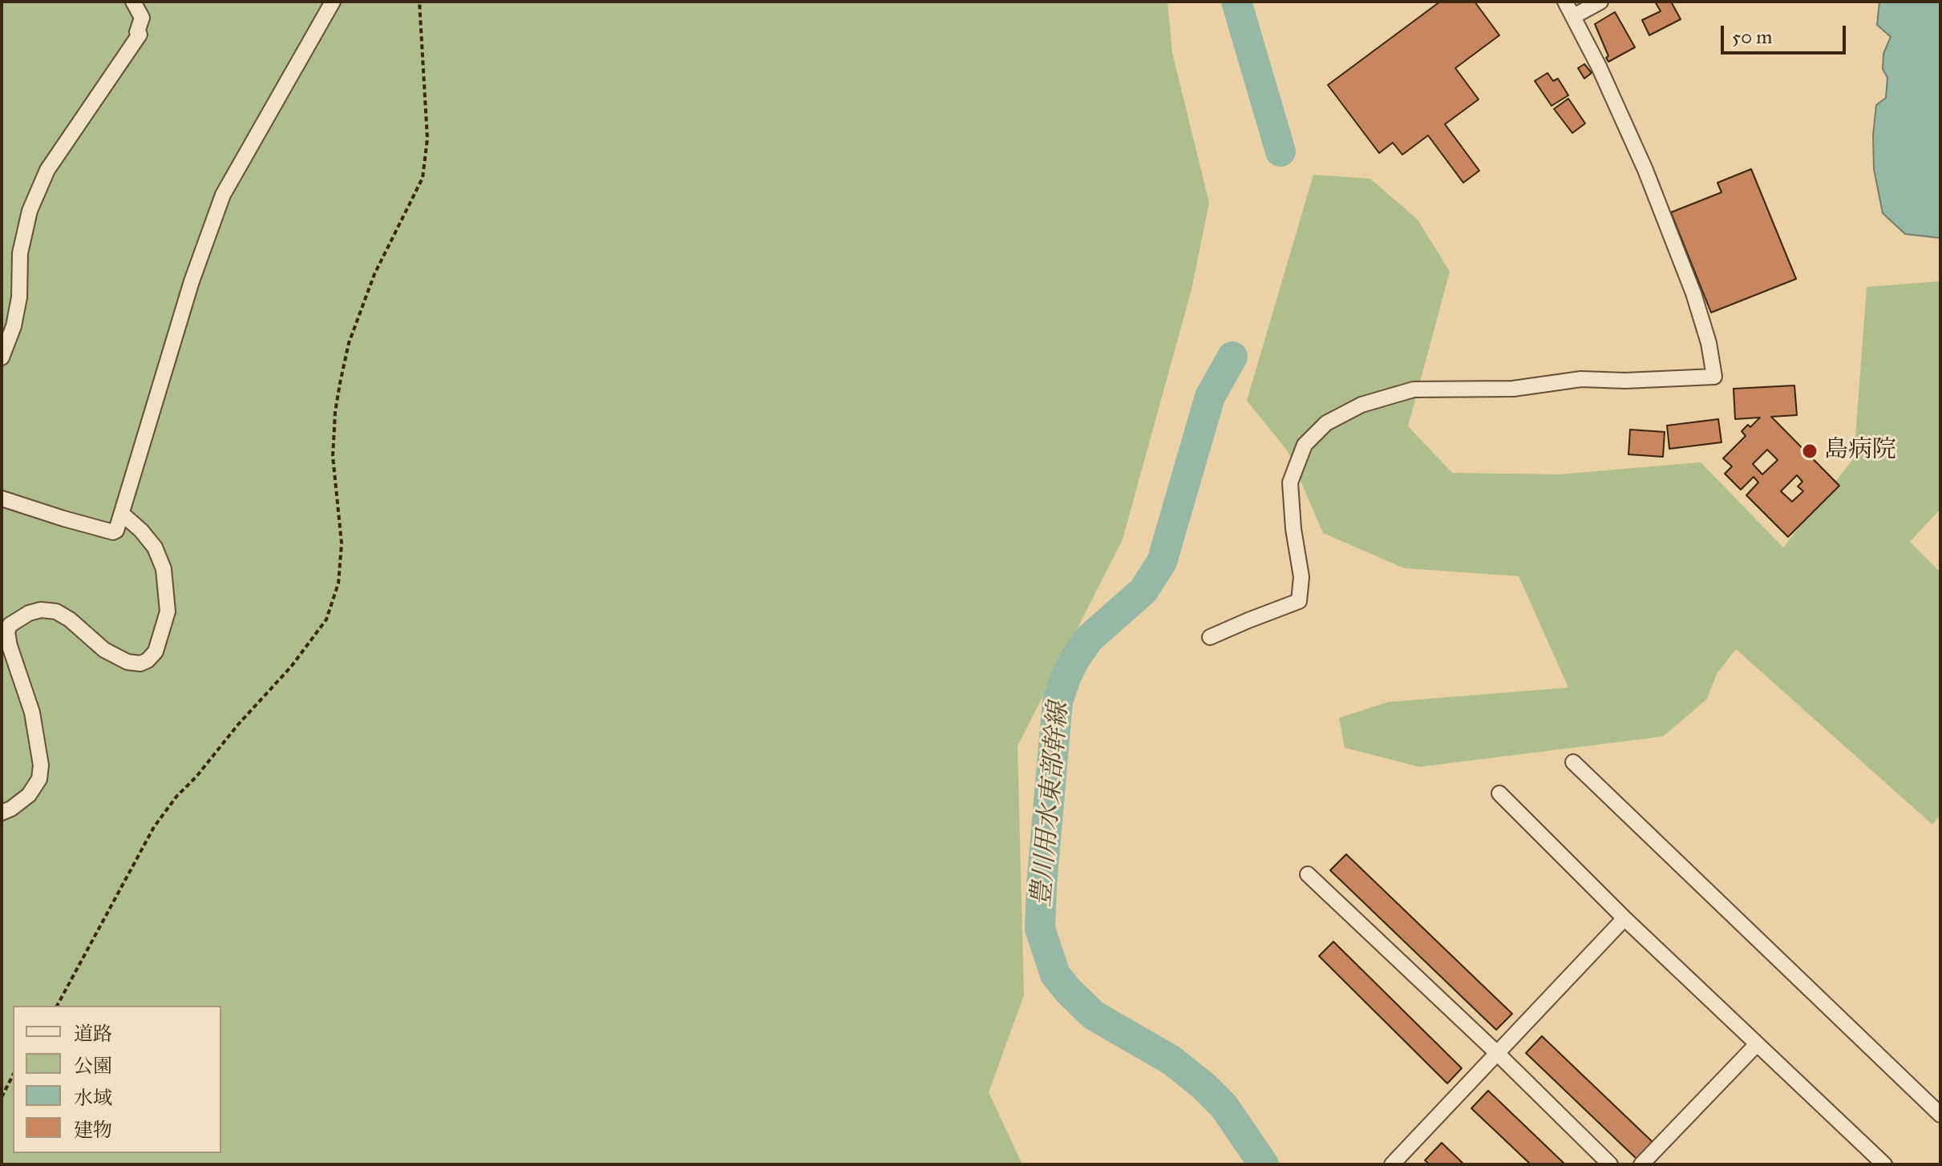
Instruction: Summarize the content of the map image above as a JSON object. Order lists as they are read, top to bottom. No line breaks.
{"water":["豊川用水東部幹線"],"places":["島病院"],"legend":["道路","公園","水域","建物"],"scale_bar":"50 m"}
